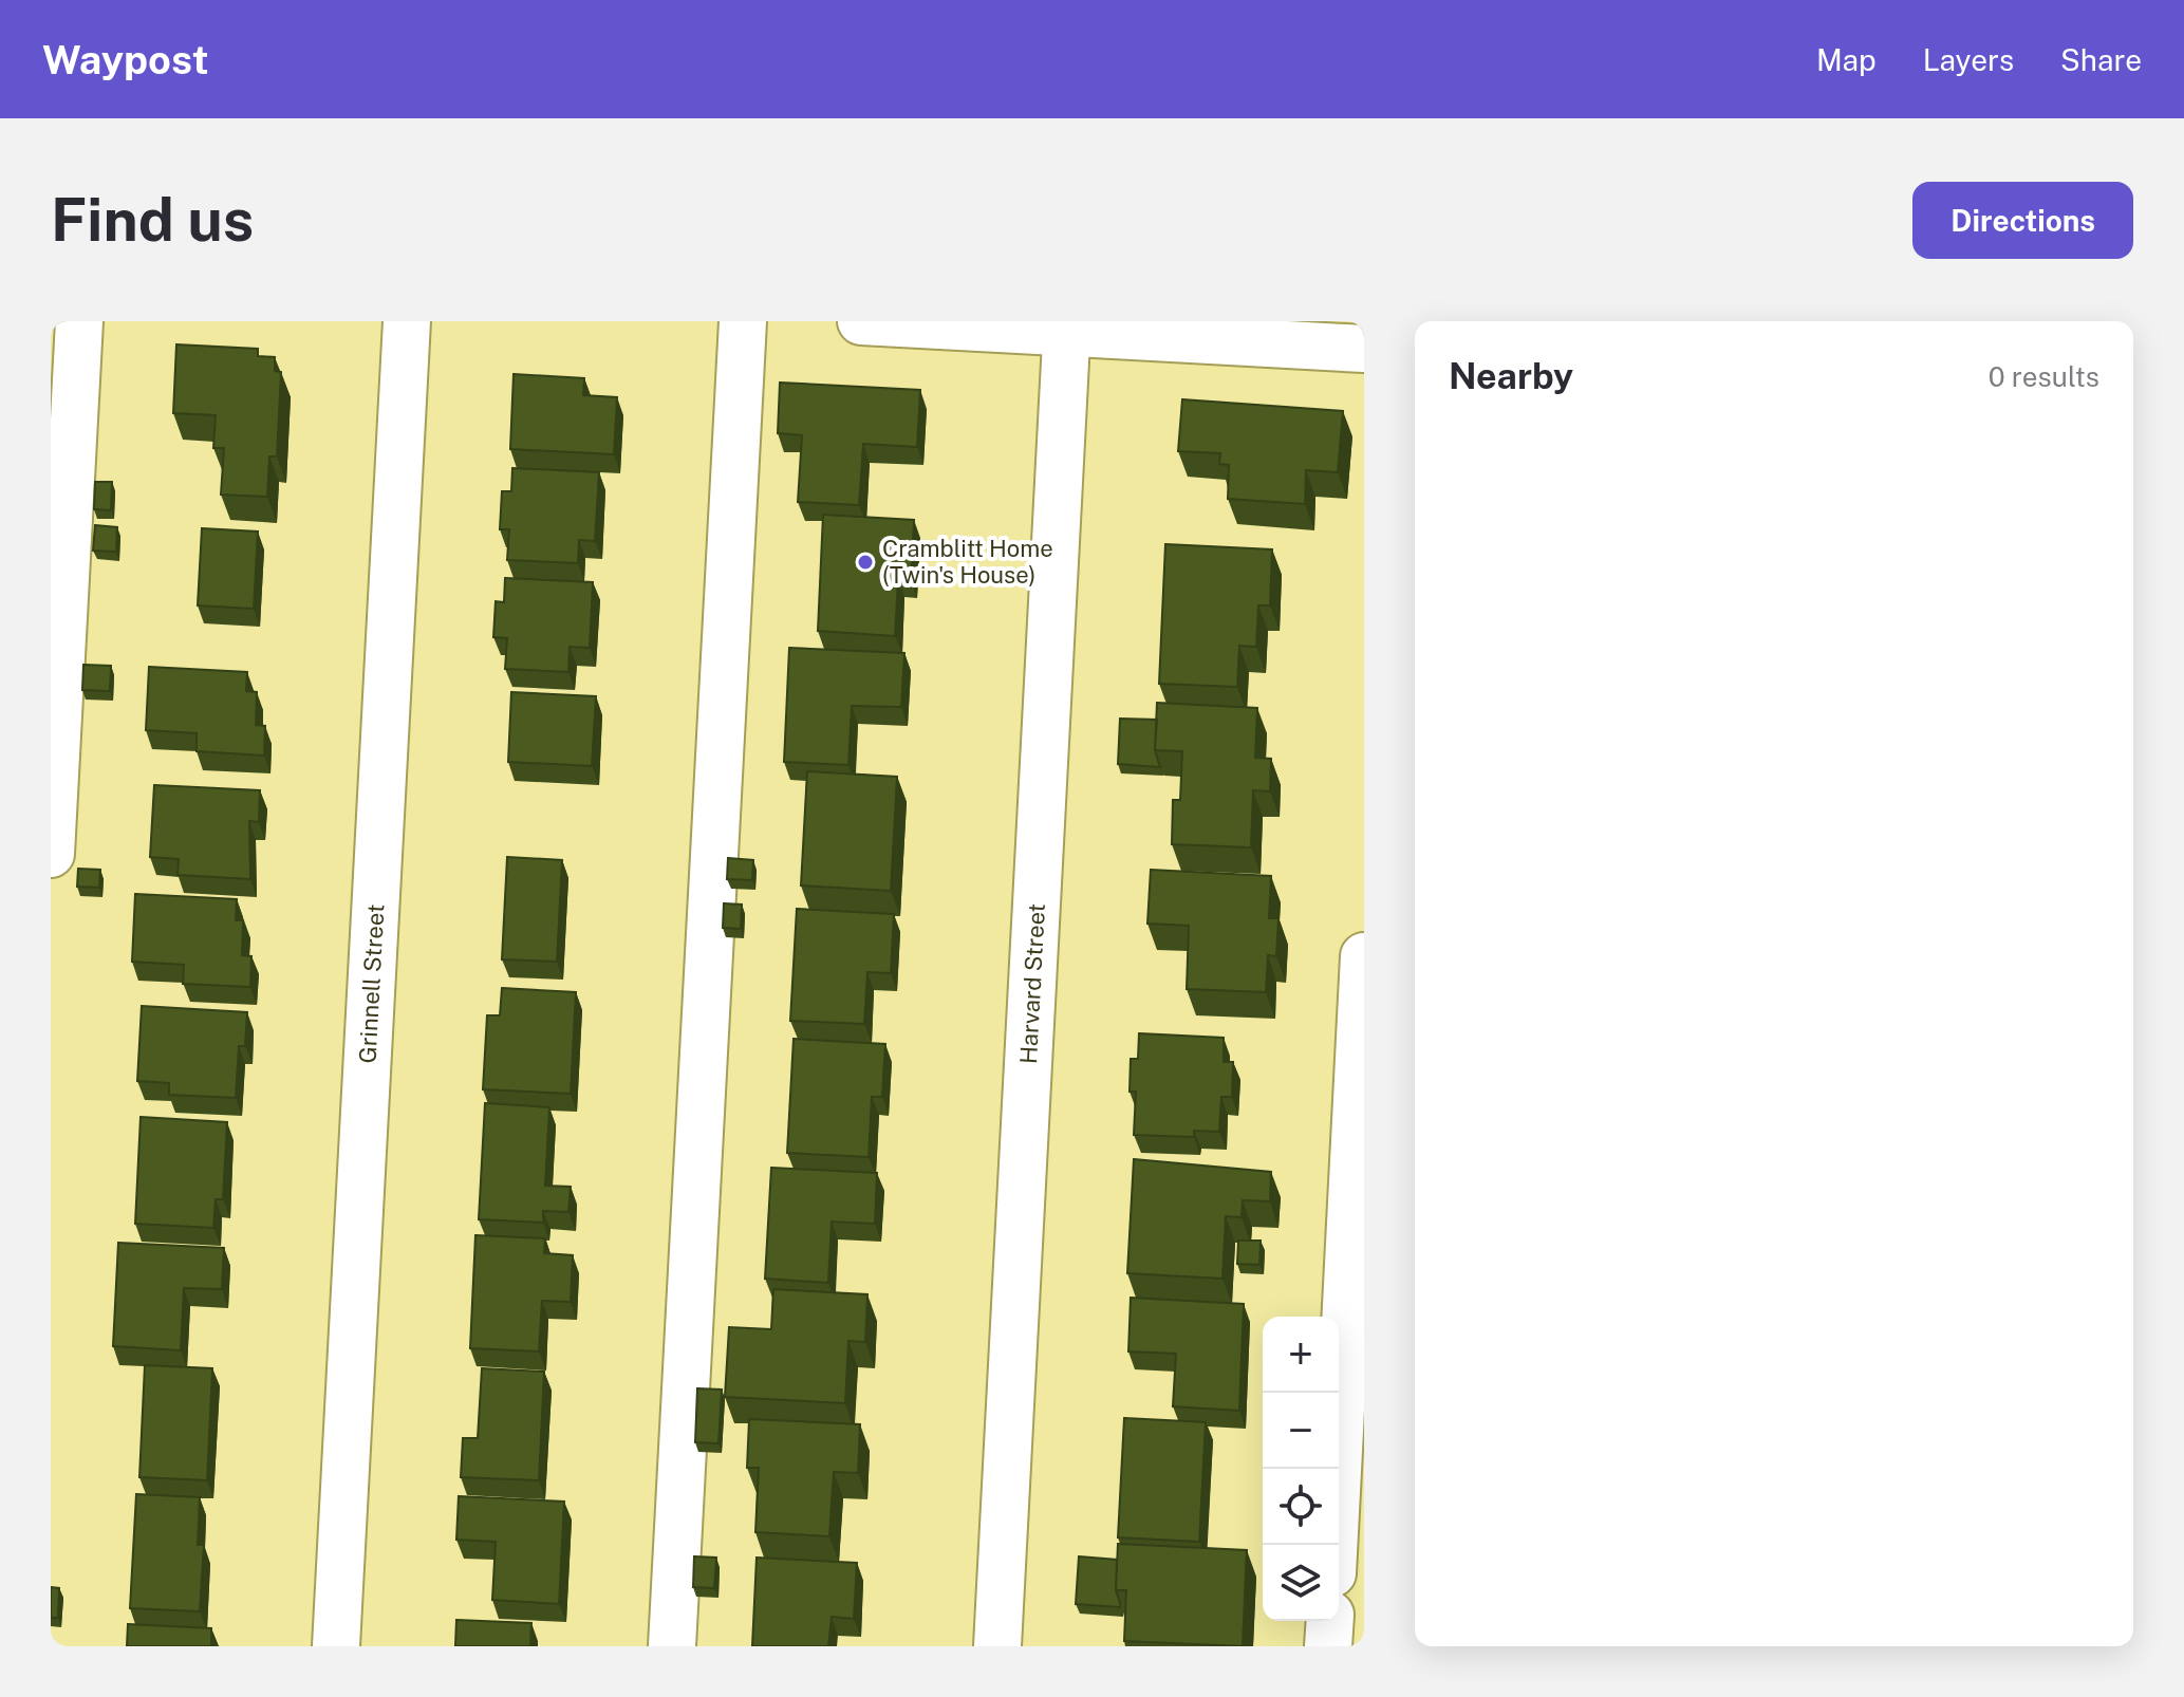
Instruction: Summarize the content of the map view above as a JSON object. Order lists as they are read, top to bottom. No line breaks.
{"streets":{"street":["Grinnell Street","Harvard Street"]},"places":["Cramblitt Home (Twin's House)"],"page":{"header":"Waypost","nav":["Map","Layers","Share"],"buttons":"Directions","title":"Find us","heading":["Nearby","0 results"],"map_buttons":["+","−"]}}
